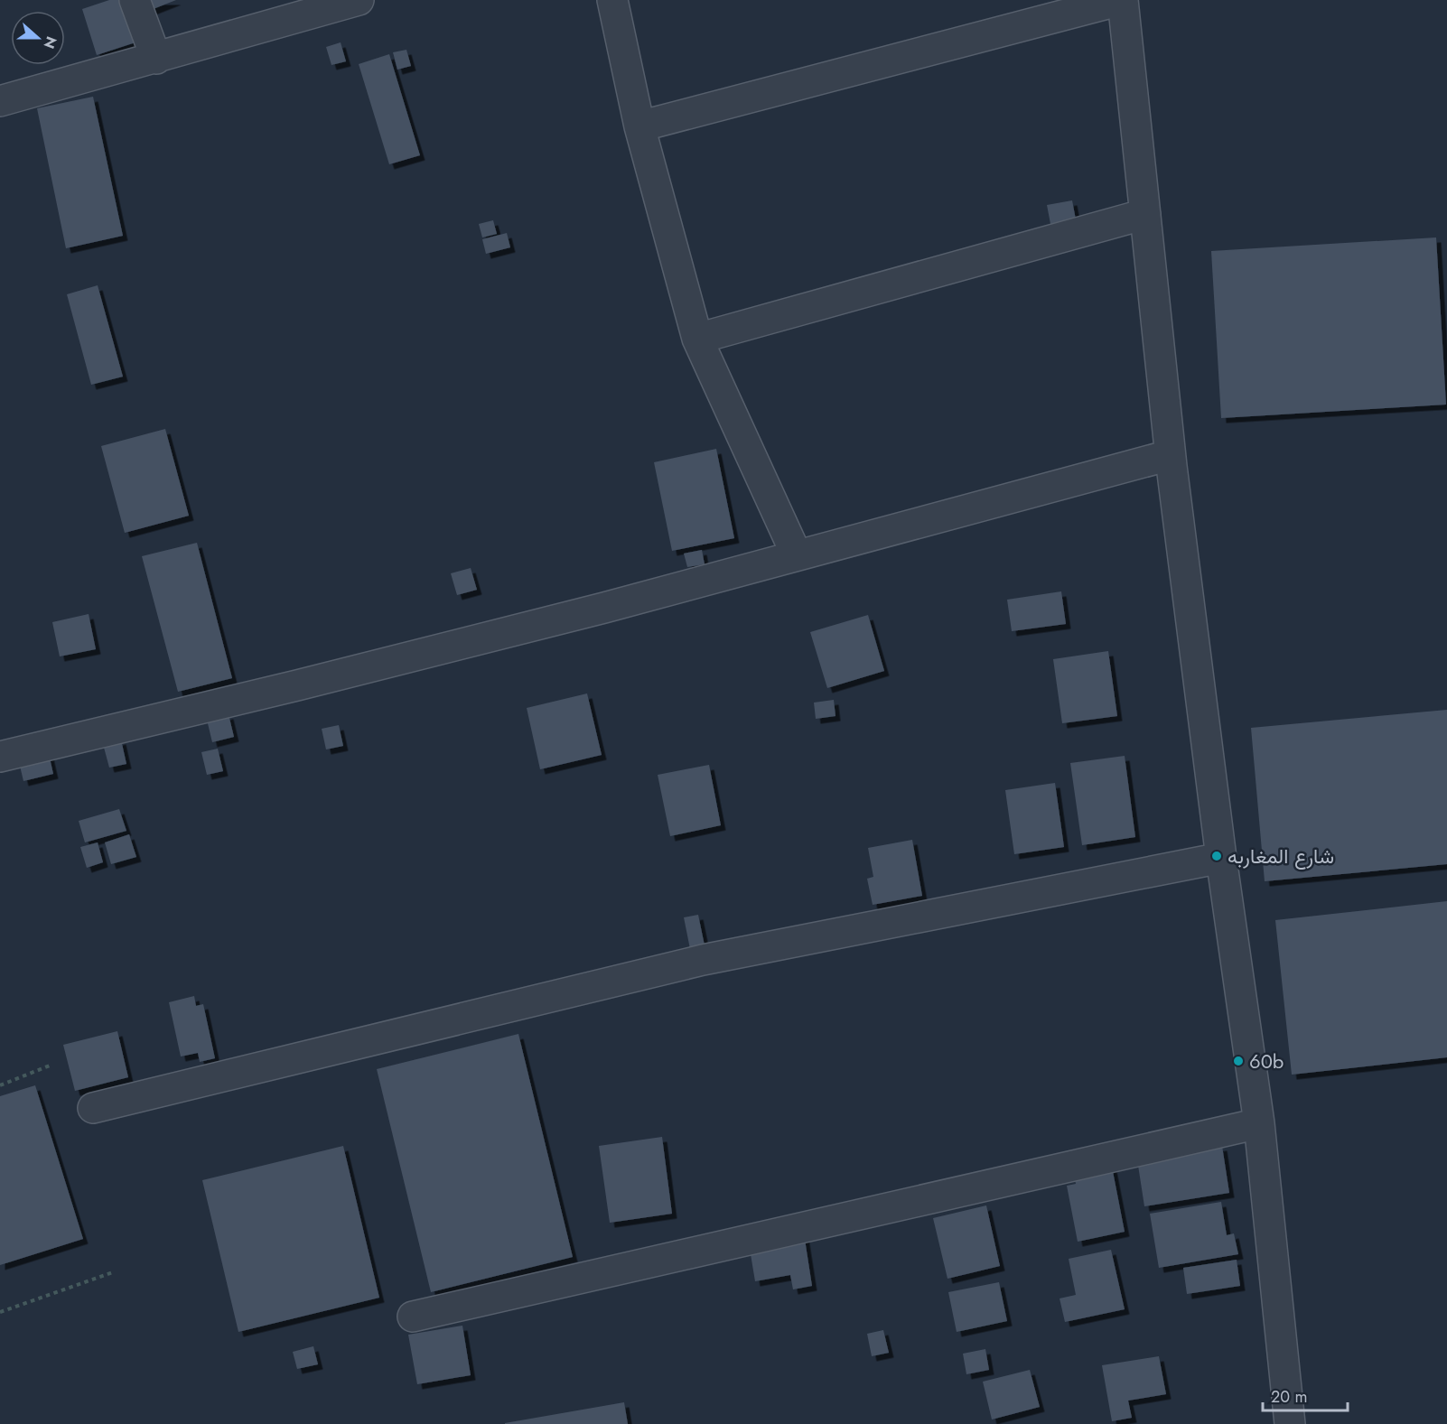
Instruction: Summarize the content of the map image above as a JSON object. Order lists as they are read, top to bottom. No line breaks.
{"places":["شارع المغاربه","60b"],"scale_bar":"20 m","north":"right"}
